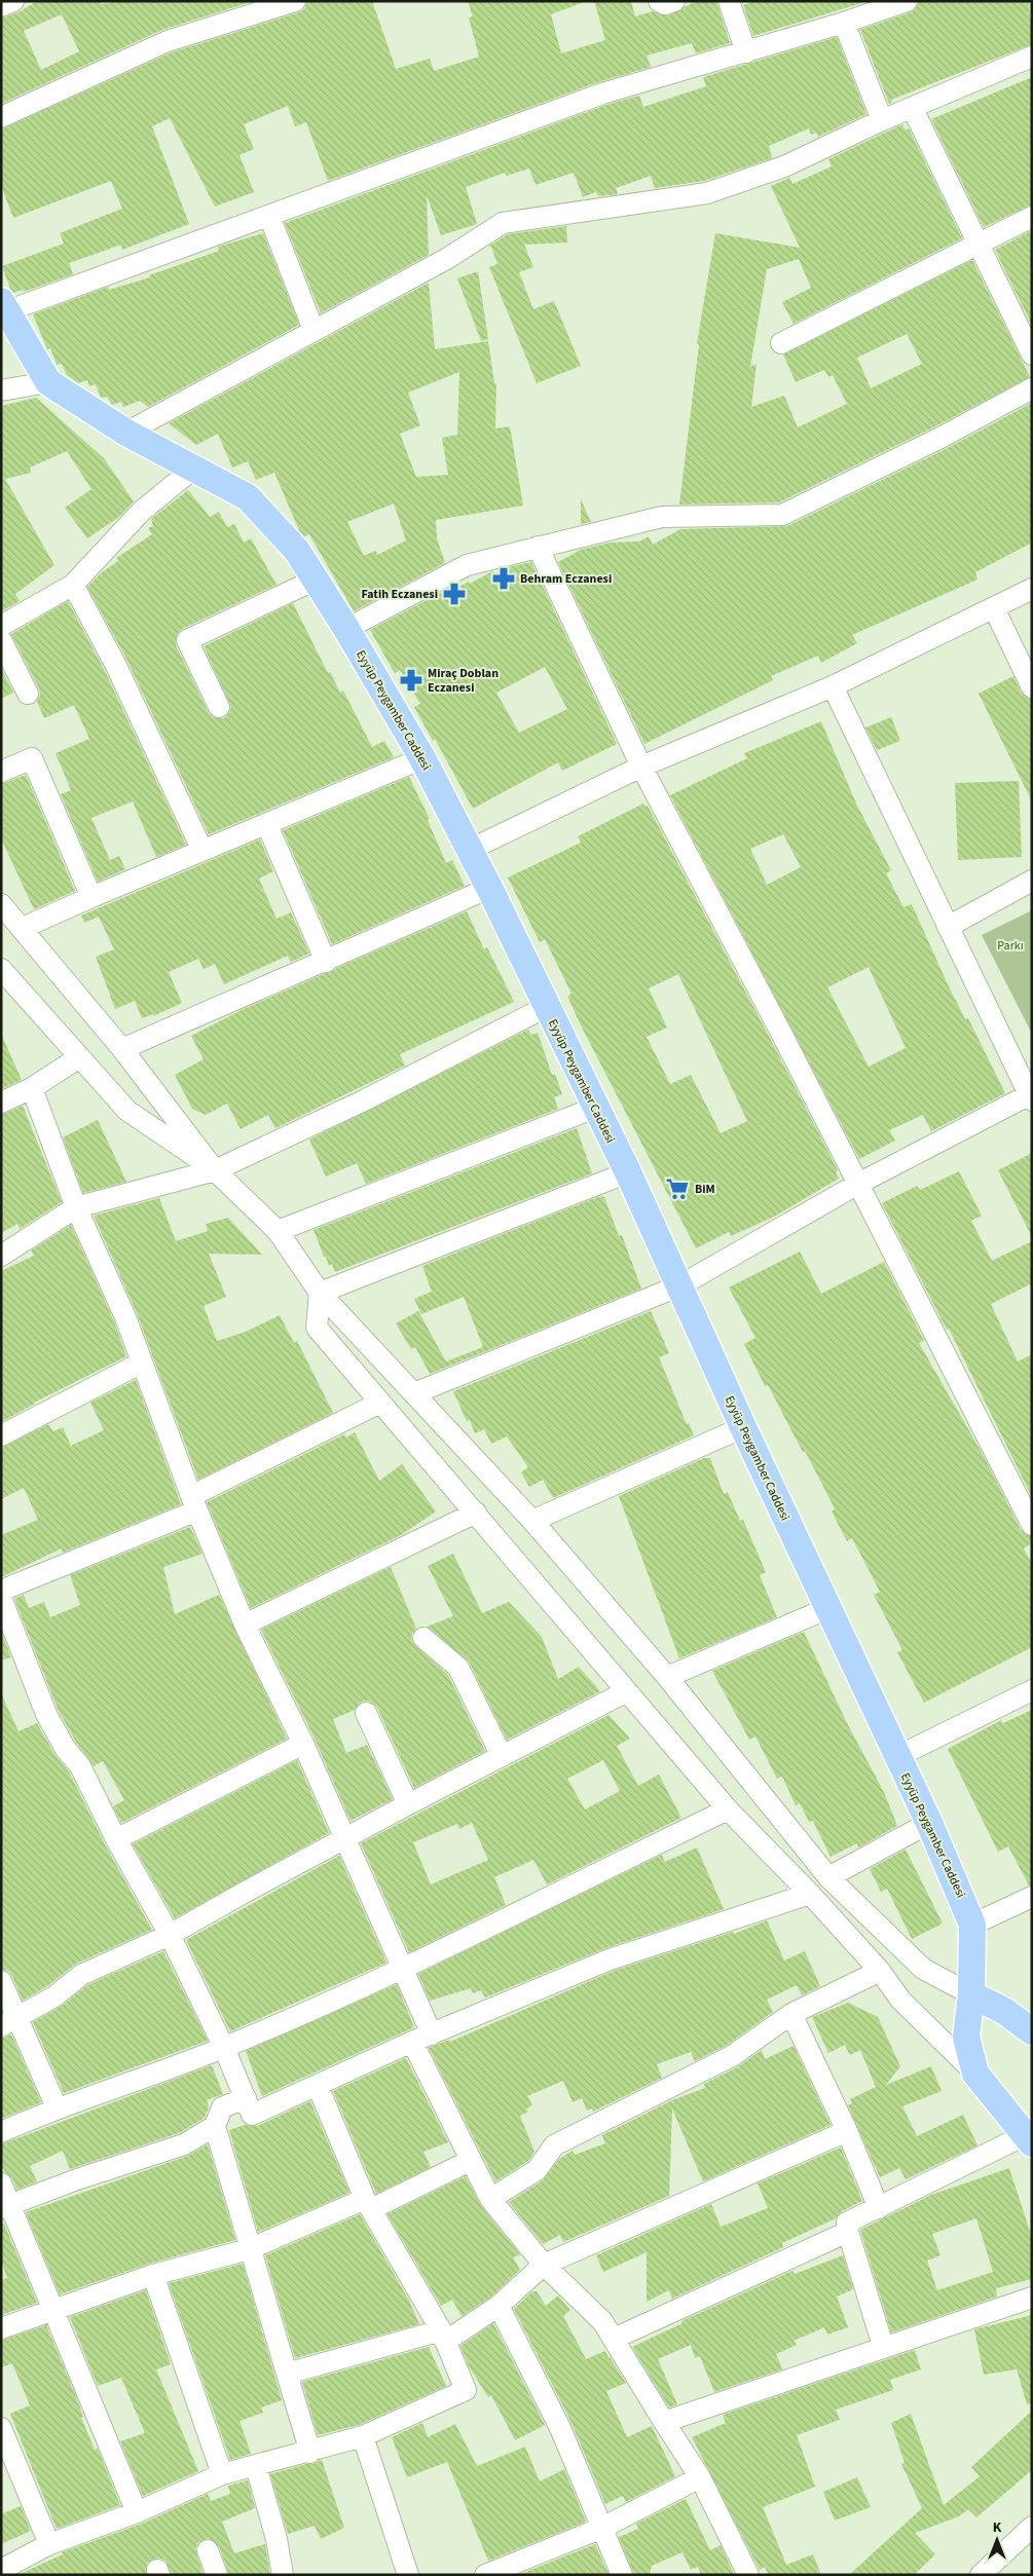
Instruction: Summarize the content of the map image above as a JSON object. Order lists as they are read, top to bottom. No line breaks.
{"streets":{"main road":["Eyyüp Peygamber Caddesi"]},"parks":["Parkı"],"places":{"pharmacy":["Behram Eczanesi","Fatih Eczanesi","Miraç Doblan Eczanesi"],"supermarket":["BiM"]},"north":"top"}
